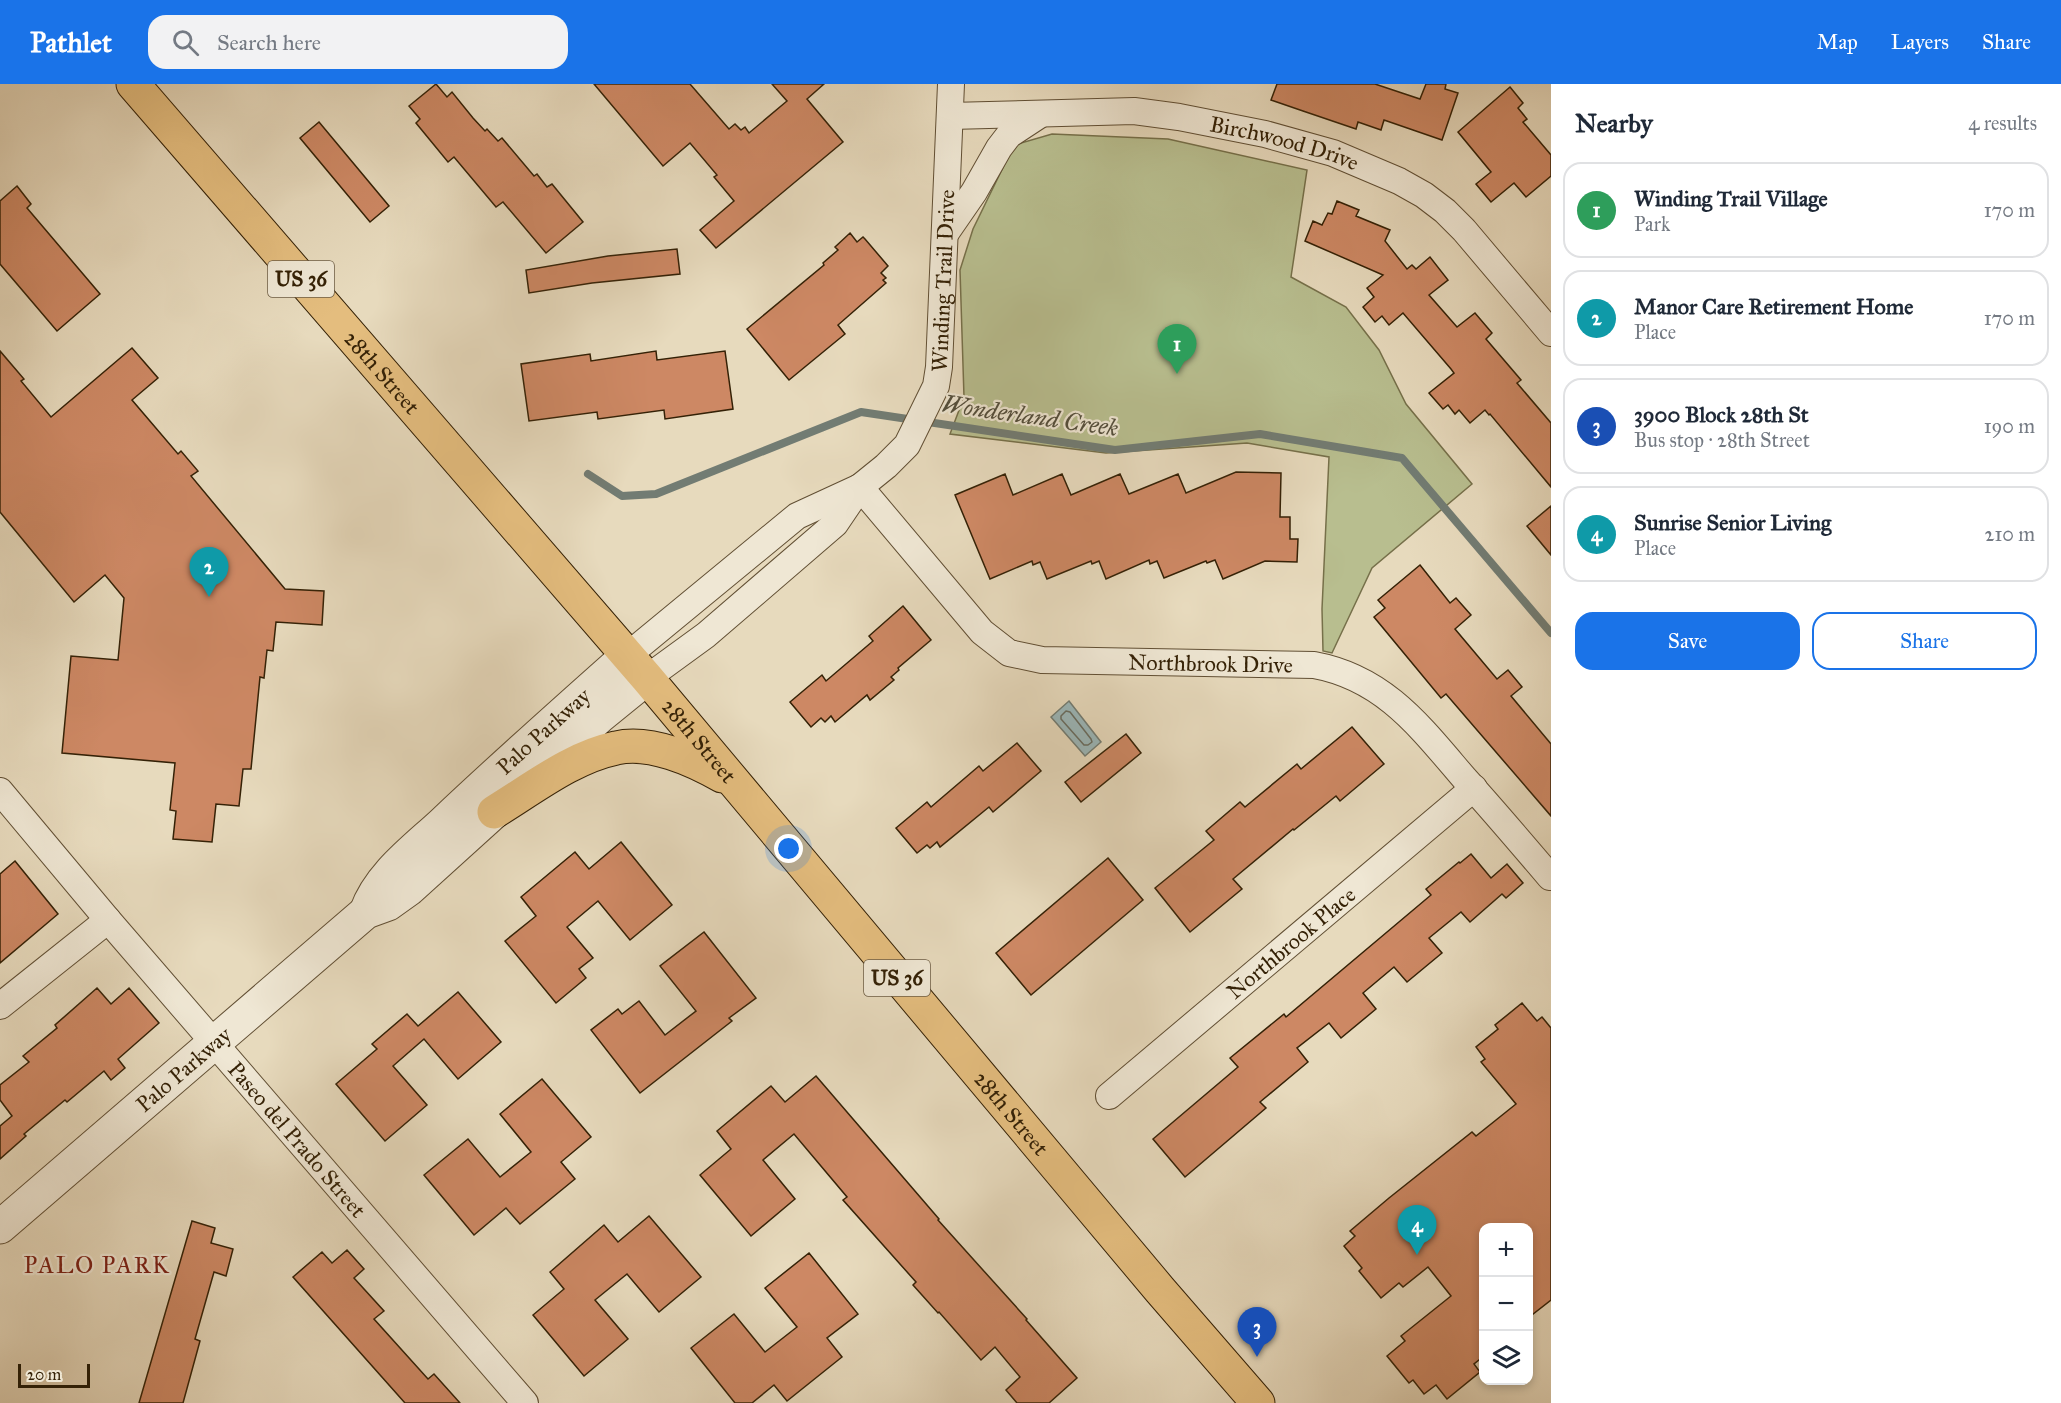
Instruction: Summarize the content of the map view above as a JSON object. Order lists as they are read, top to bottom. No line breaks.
{"streets":{"highway":["US 36","28th Street"],"street":["Birchwood Drive","Winding Trail Drive","Northbrook Drive","Palo Parkway","Northbrook Place","Paseo del Prado Street"]},"crossings":[["Birchwood Drive","Winding Trail Drive"],["Winding Trail Drive","28th Street"],["Winding Trail Drive","Northbrook Drive"],["Winding Trail Drive","Palo Parkway"],["28th Street","Palo Parkway"],["Northbrook Drive","Northbrook Place"],["Palo Parkway","Paseo del Prado Street"]],"districts":["PALO PARK"],"water":["Wonderland Creek"],"scale_bar":"20 m","page":{"header":"Pathlet","search":"Search here","nav":["Map","Layers","Share"],"heading":["Nearby","4 results"],"list":[{"mark":"1","name":"Winding Trail Village","note":"Park","value":"170 m"},{"mark":"2","name":"Manor Care Retirement Home","note":"Place","value":"170 m"},{"mark":"3","name":"3900 Block 28th St","note":"Bus stop · 28th Street","value":"190 m"},{"mark":"4","name":"Sunrise Senior Living","note":"Place","value":"210 m"}],"pins":["1","2","4","3"],"buttons":["Save","Share"],"map_buttons":["+","−"],"scale":"20 m"}}
